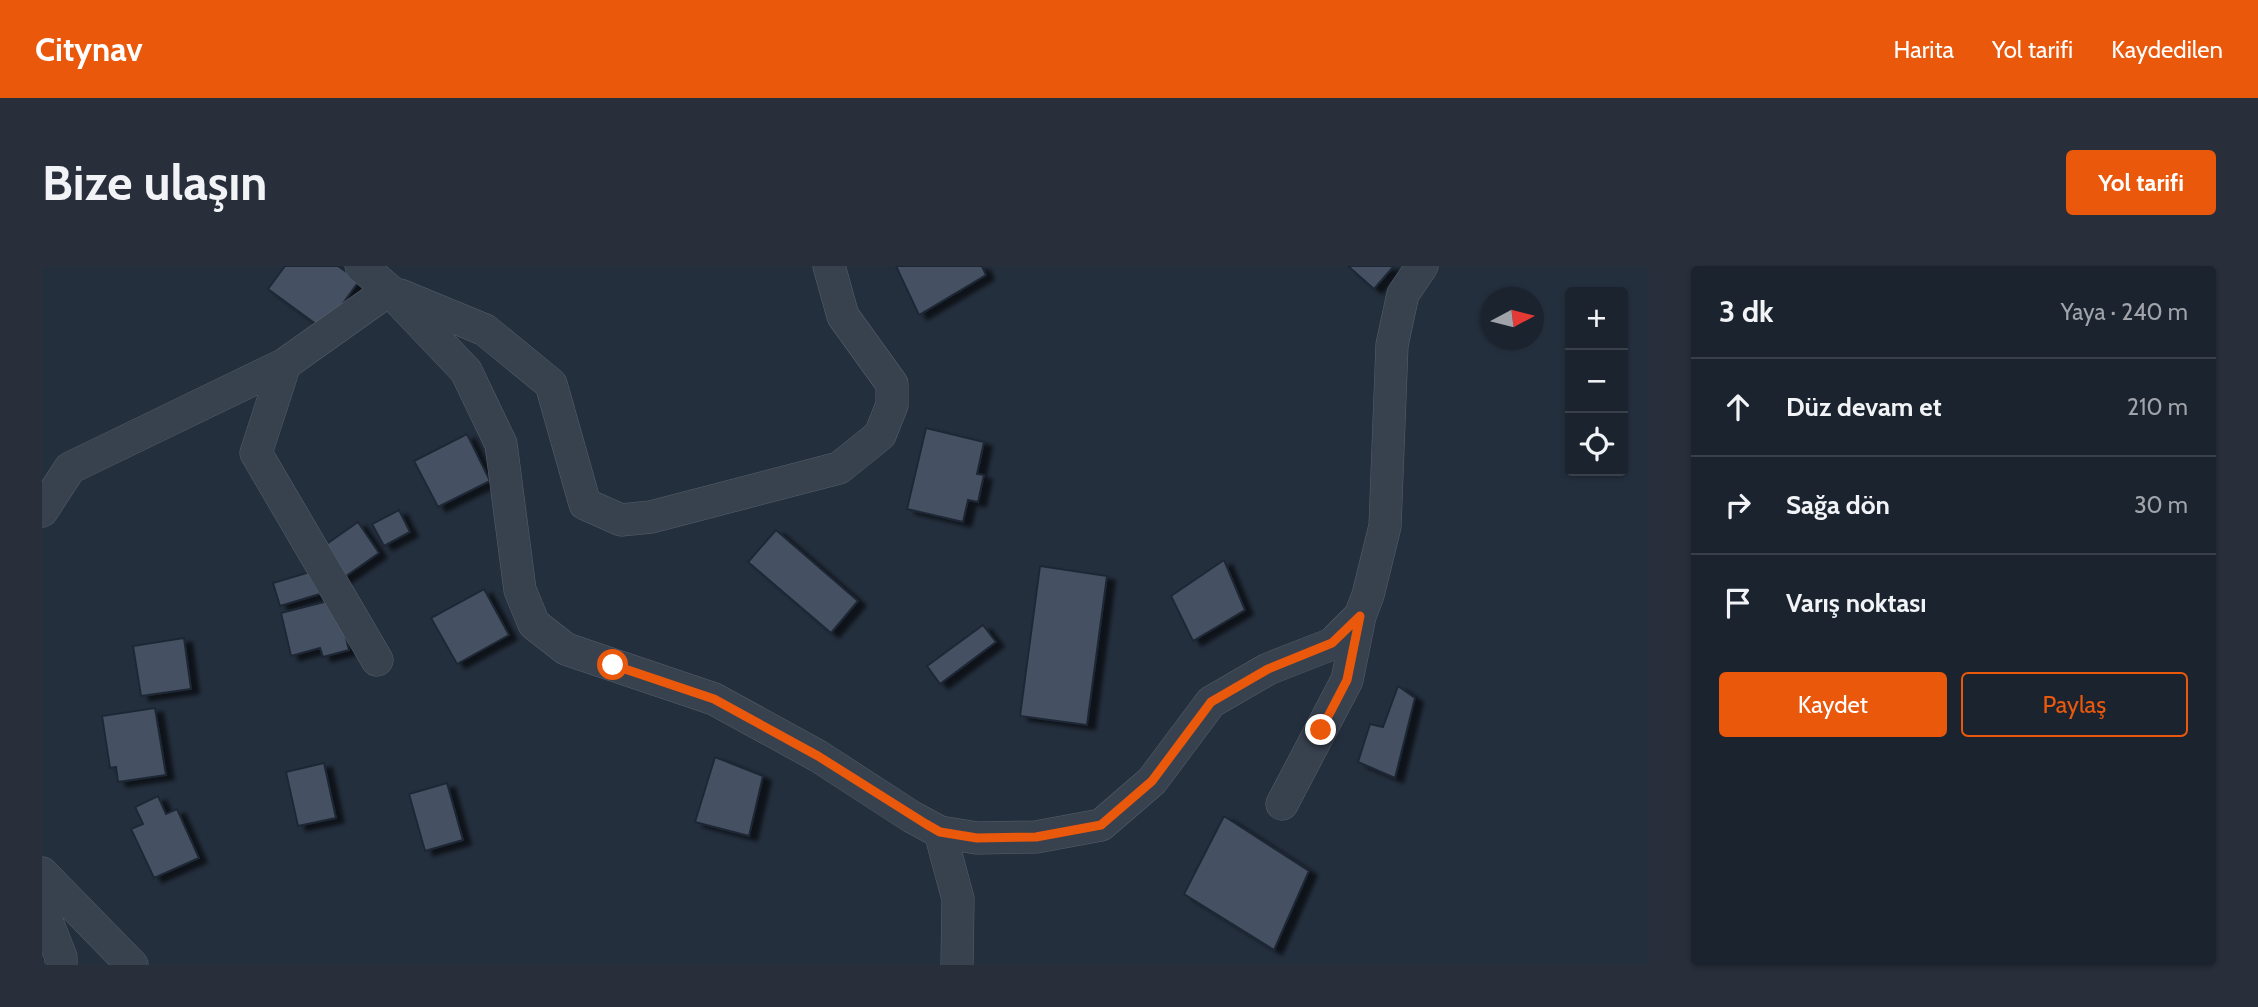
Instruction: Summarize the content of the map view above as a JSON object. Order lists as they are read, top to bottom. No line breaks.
{"north":"right","page":{"header":"Citynav","nav":["Harita","Yol tarifi","Kaydedilen"],"buttons":["Yol tarifi",["Kaydet","Paylaş"]],"title":"Bize ulaşın","heading":["3 dk","Yaya · 240 m"],"map_buttons":["+","−"],"list":[["Düz devam et","210 m"],["Sağa dön","30 m"],"Varış noktası"]}}
